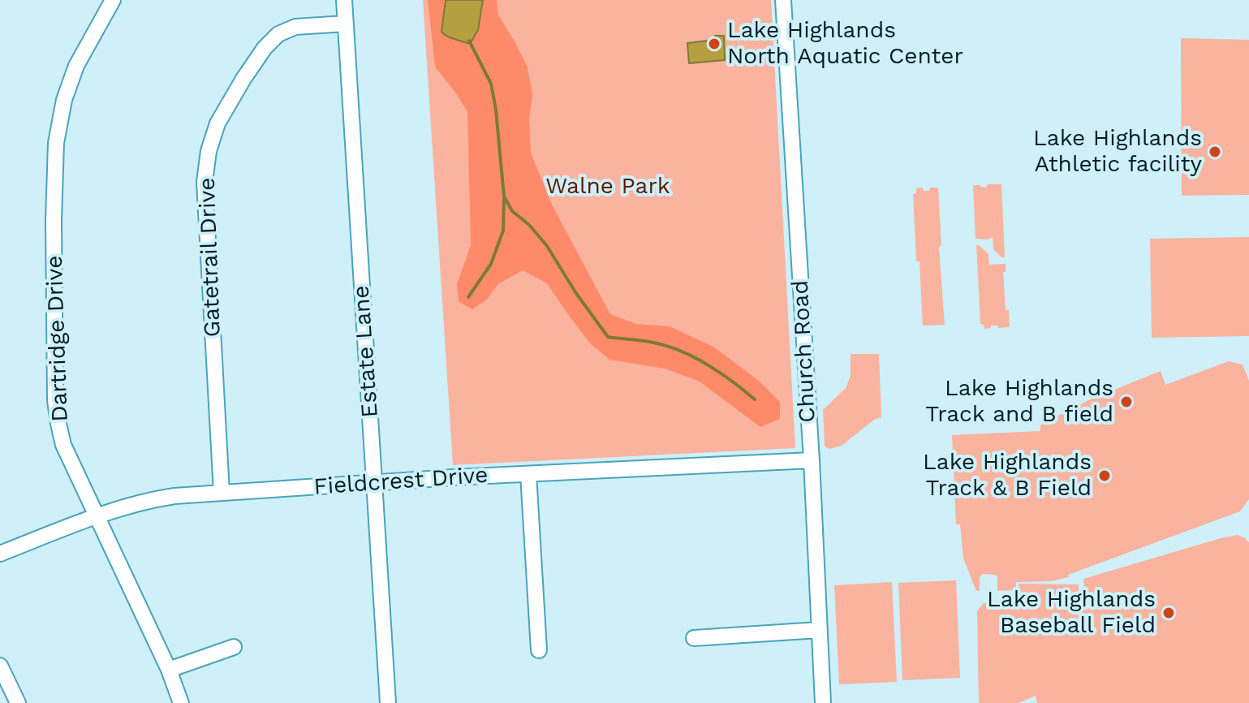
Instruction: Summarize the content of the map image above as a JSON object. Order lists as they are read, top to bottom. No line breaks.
{"streets":{"street":["Gatetrail Drive","Dartridge Drive","Estate Lane","Church Road","Fieldcrest Drive"]},"crossings":[["Gatetrail Drive","Estate Lane"],["Gatetrail Drive","Fieldcrest Drive"],["Dartridge Drive","Fieldcrest Drive"],["Estate Lane","Fieldcrest Drive"],["Church Road","Fieldcrest Drive"]],"parks":["Walne Park"],"places":["Lake Highlands North Aquatic Center","Lake Highlands Athletic facility","Lake Highlands Track and B field","Lake Highlands Track & B Field","Lake Highlands Baseball Field"]}
